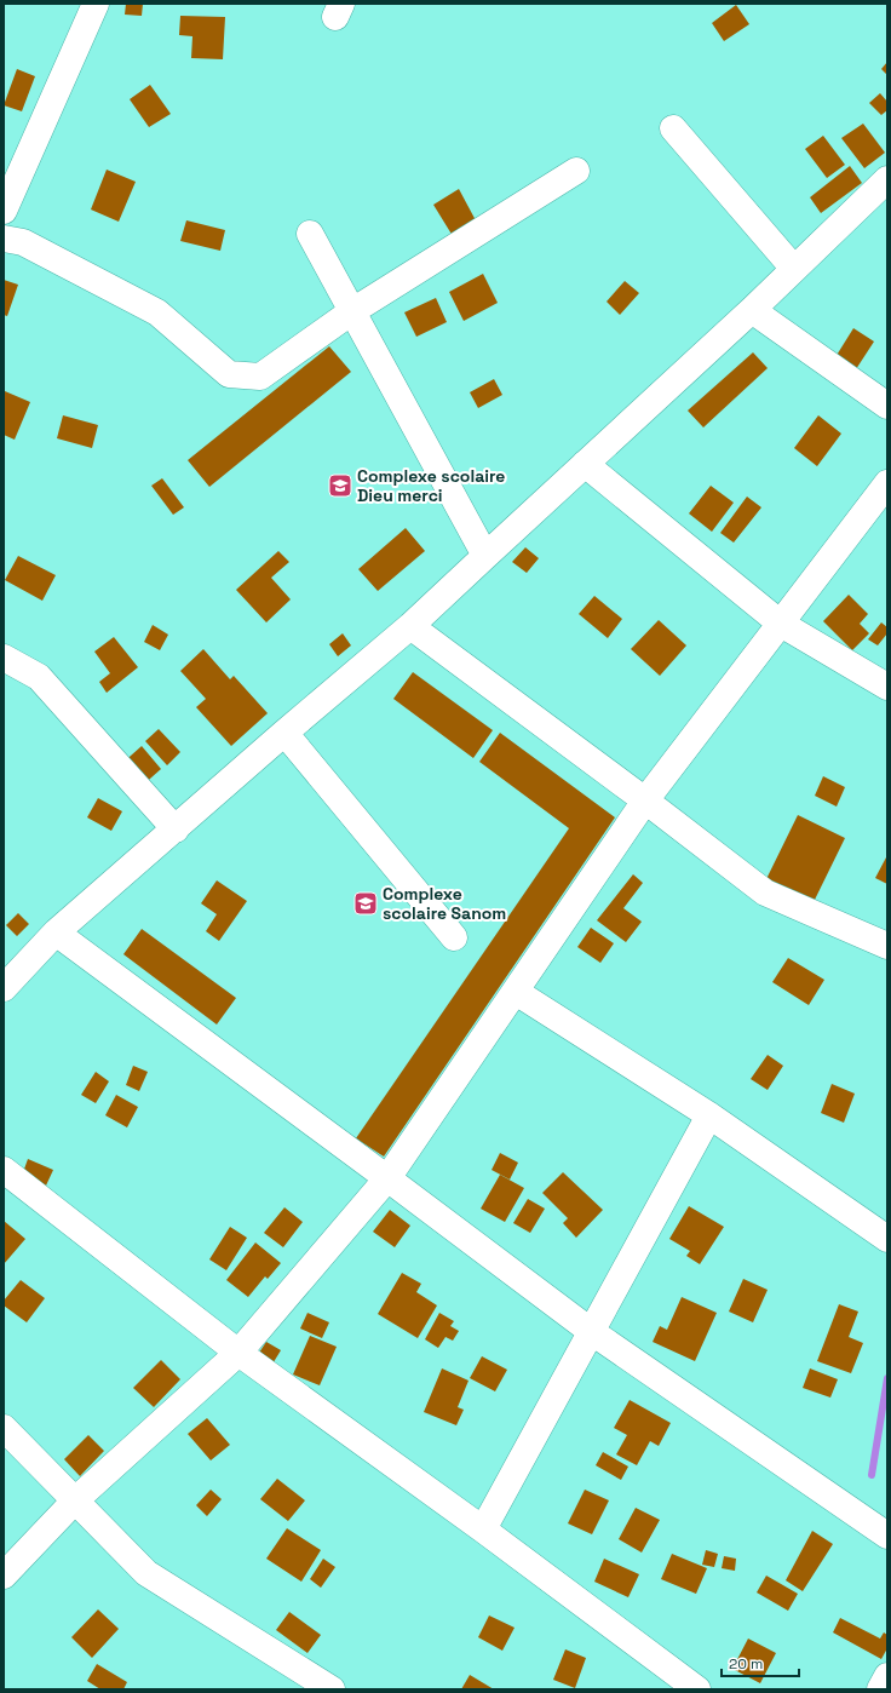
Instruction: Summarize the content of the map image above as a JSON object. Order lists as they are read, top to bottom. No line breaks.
{"places":{"school or university":["Complexe scolaire Dieu merci","Complexe scolaire Sanom"]},"scale_bar":"20 m"}
